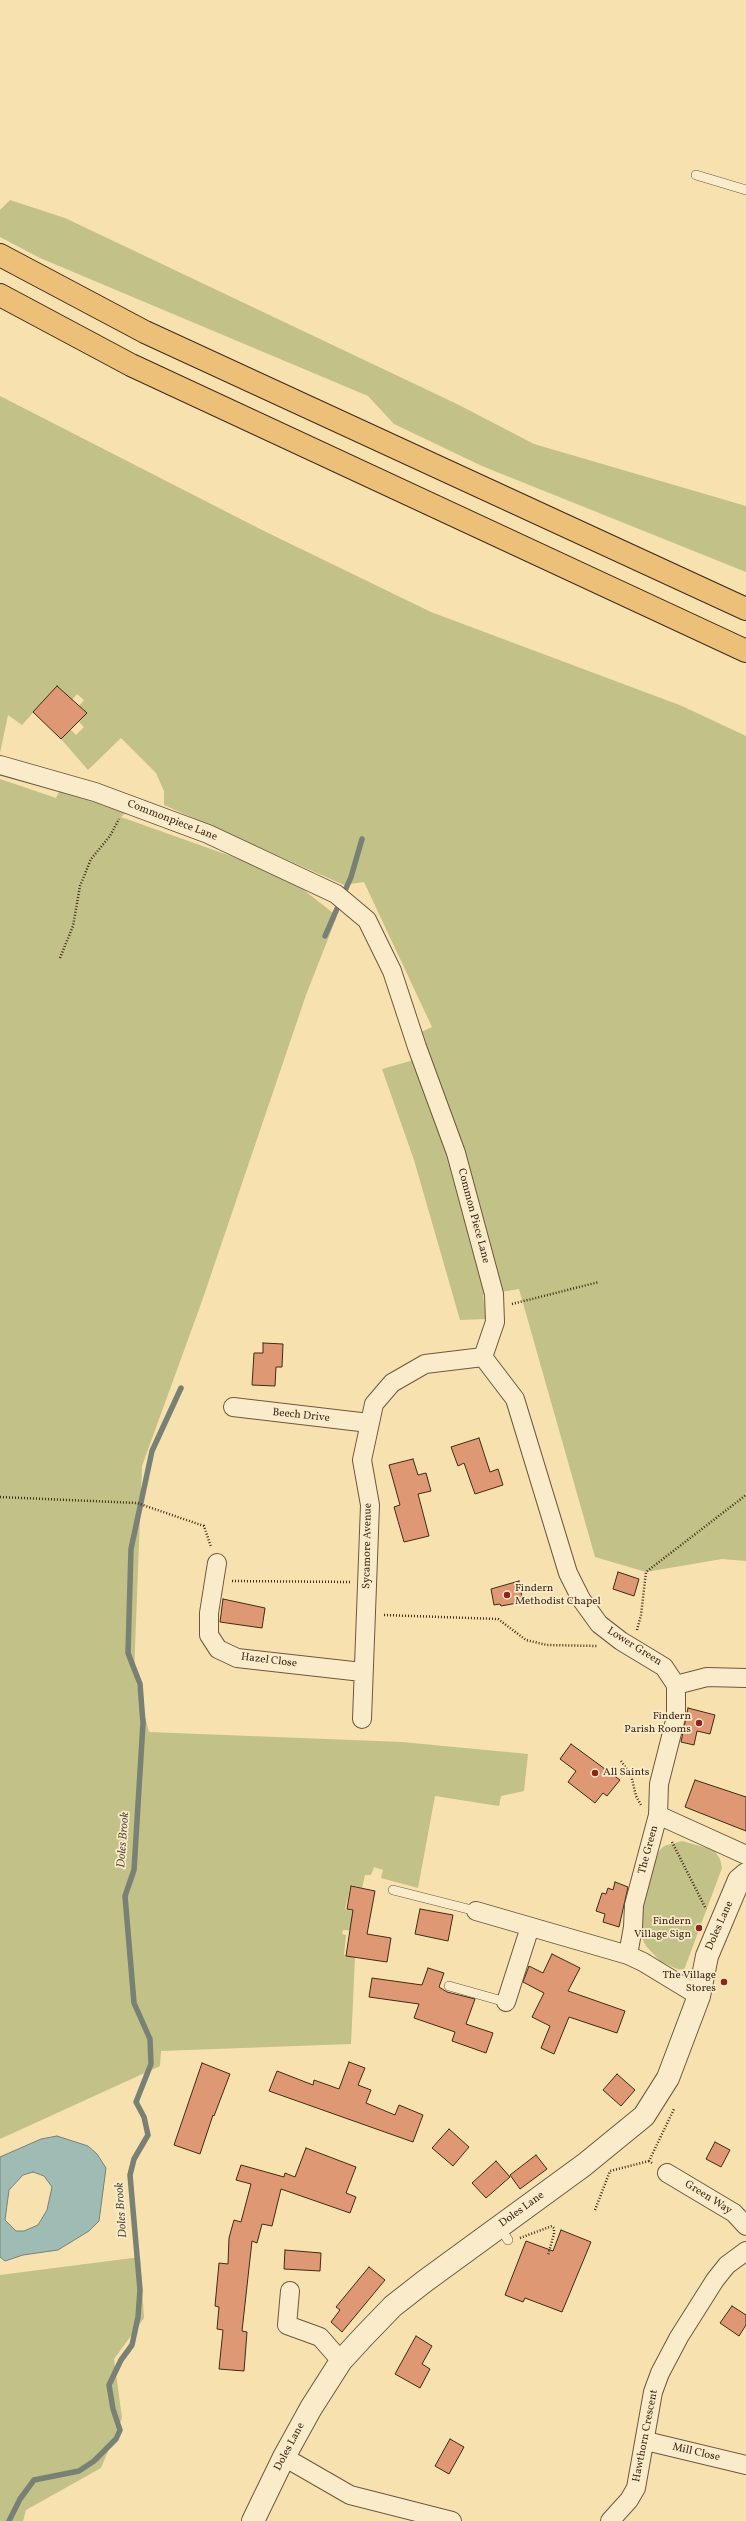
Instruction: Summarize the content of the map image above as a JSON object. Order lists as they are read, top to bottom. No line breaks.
{"streets":{"street":["Commonpiece Lane","Common Piece Lane","Beech Drive","Sycamore Avenue","Lower Green","Hazel Close","The Green","Doles Lane","Green Way","Hawthorn Crescent","Mill Close"]},"crossings":[["Commonpiece Lane","Common Piece Lane"],["Common Piece Lane","Sycamore Avenue"],["Common Piece Lane","Lower Green"],["Beech Drive","Sycamore Avenue"],["Sycamore Avenue","Lower Green"],["Sycamore Avenue","Hazel Close"],["Hawthorn Crescent","Mill Close"]],"water":["Doles Brook"],"places":["Findern Methodist Chapel","Findern Parish Rooms","All Saints","Findern Village Sign","The Village Stores"]}
